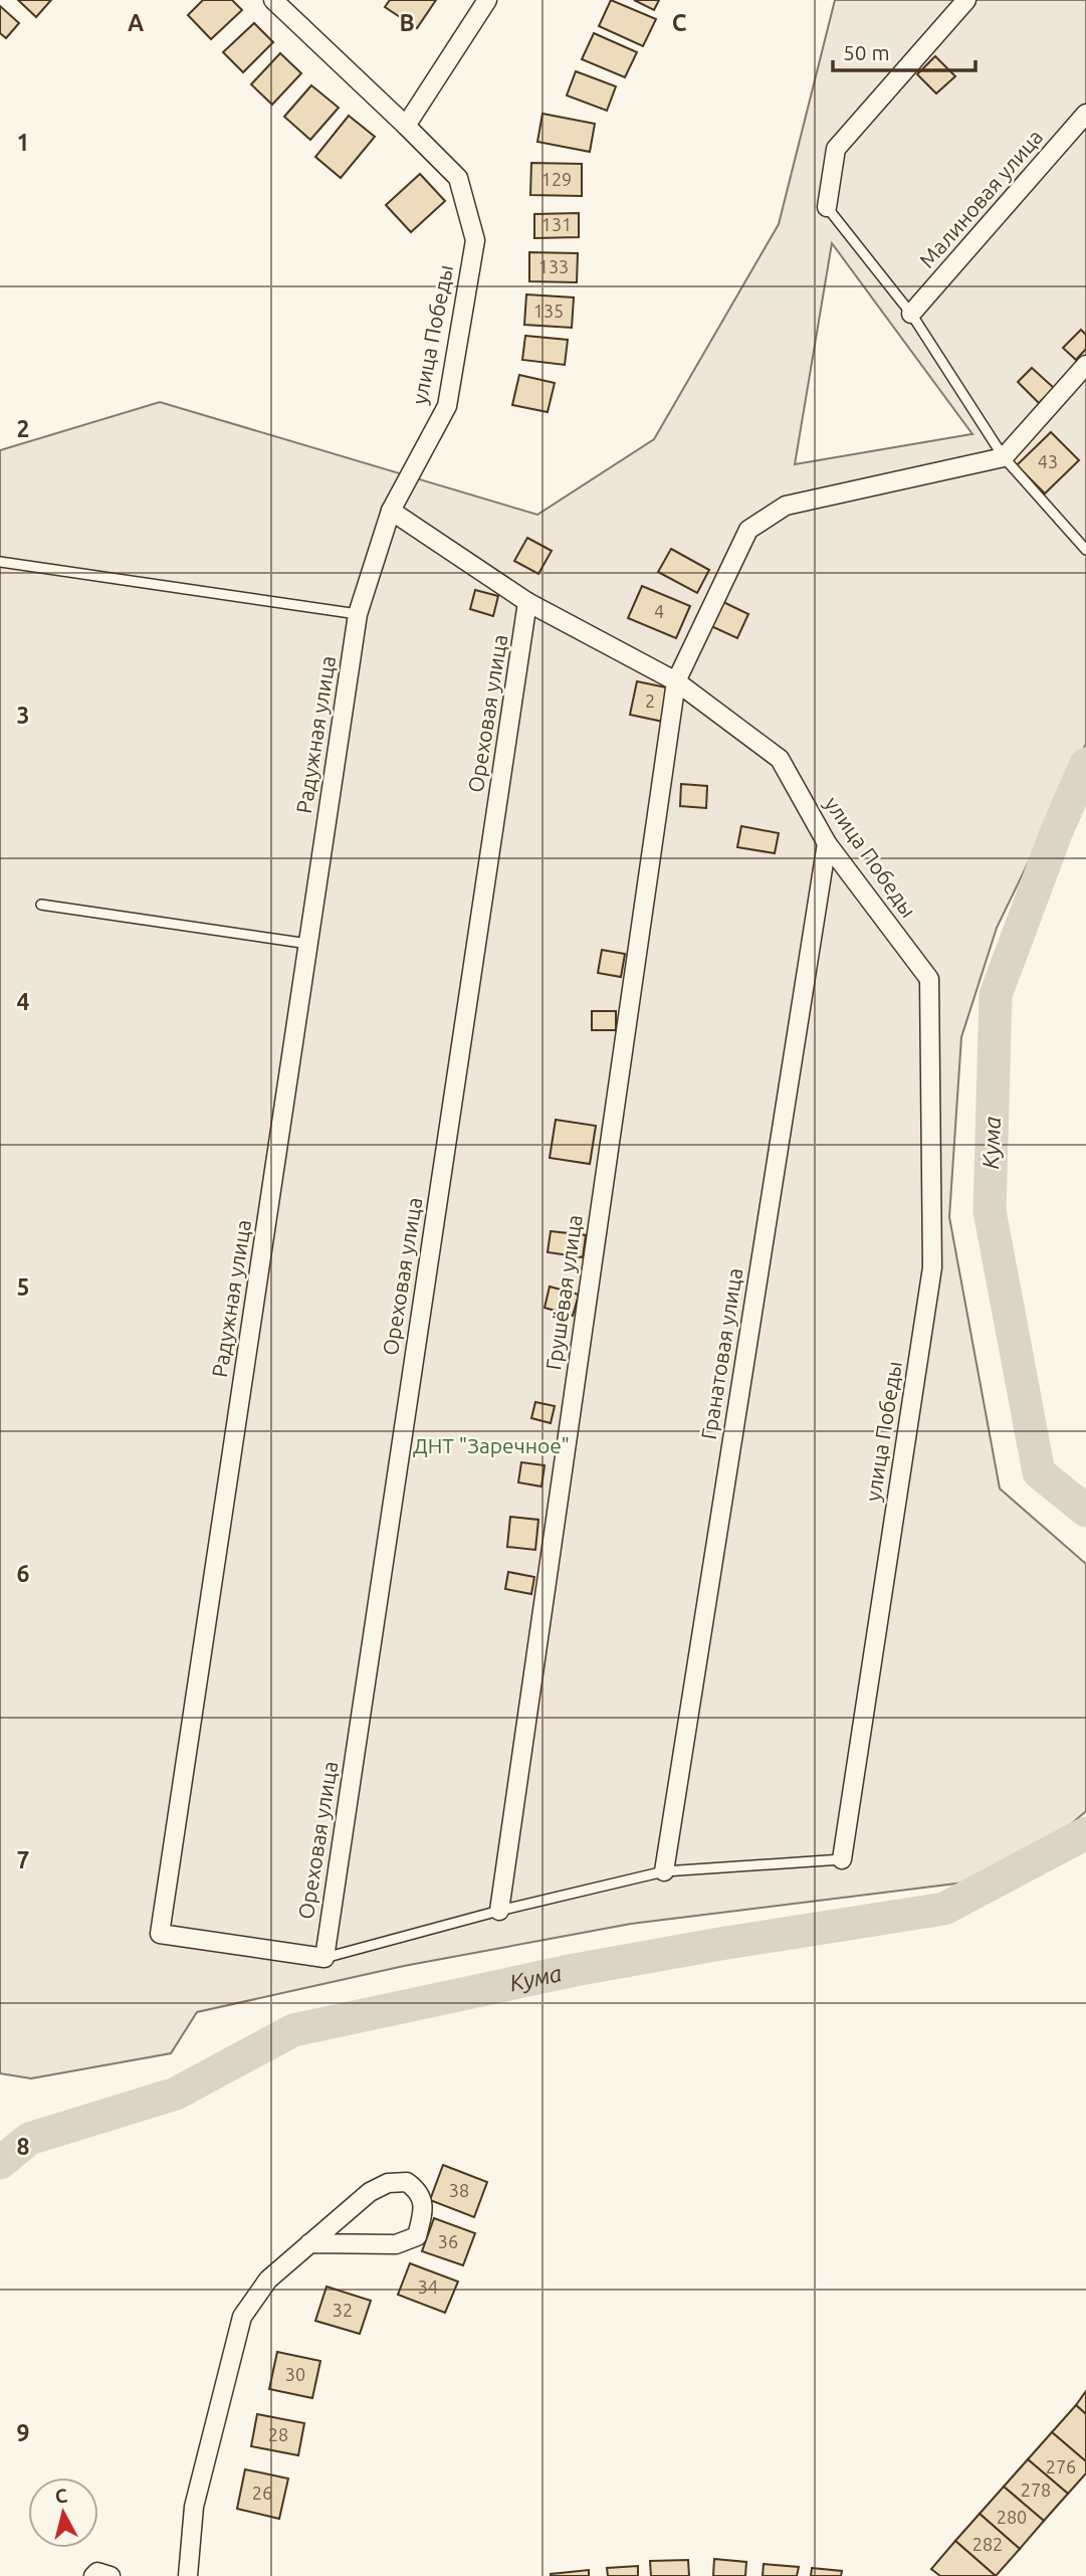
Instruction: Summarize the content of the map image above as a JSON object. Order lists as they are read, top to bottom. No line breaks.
{"streets":{"street":["Малиновая улица","улица Победы","Ореховая улица","Радужная улица","Грушёвая улица","Гранатовая улица"]},"crossings":[["улица Победы","Ореховая улица"],["улица Победы","Радужная улица"],["улица Победы","Грушёвая улица"],["улица Победы","Гранатовая улица"],["Ореховая улица","Радужная улица"]],"water":["Кума"],"parks":["ДНТ \"Заречное\""],"house_numbers":["129","131","133","135","43","4","2","38","36","34","32","30","28","276","278","26","280","282"],"scale_bar":"50 m","north":"top","grid":{"columns":["A","B","C"],"rows":["1","2","3","4","5","6","7","8","9"]}}
